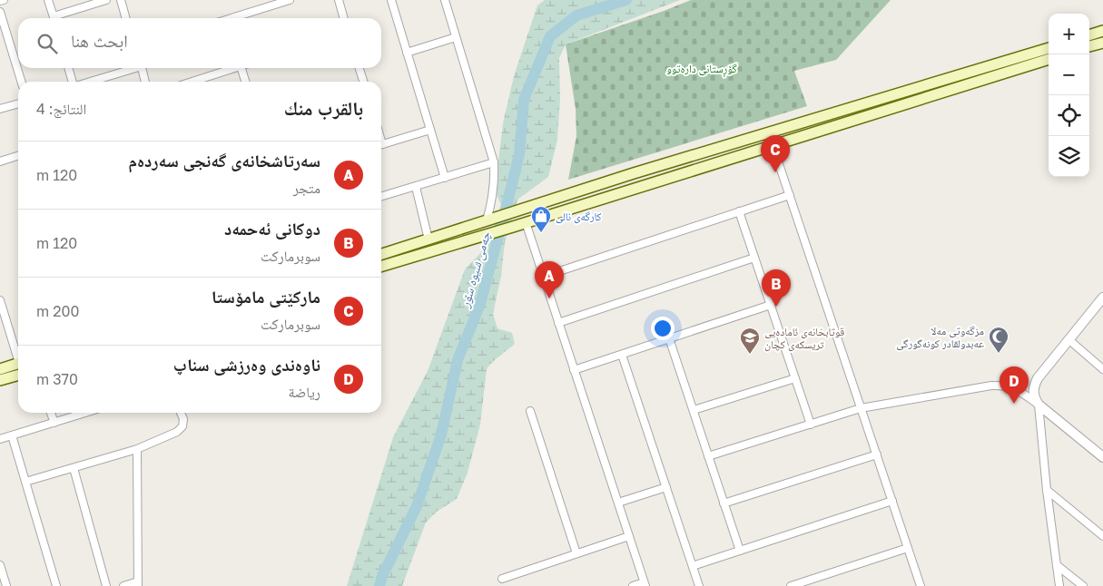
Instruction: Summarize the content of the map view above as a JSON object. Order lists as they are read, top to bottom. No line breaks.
{"water":["چەمی شیوە سۆر"],"parks":["گۆڕستانی دارەتوو"],"places":{"shop":["کارگەی نالی"],"mosque":["مزگەوتی مەلا عەبدولقادر کونەگورگی"],"school or university":["قوتابخانەی ئامادەیی تریسکەی کچان"]},"page":{"map_buttons":["+","−"],"search":"ابحث هنا","heading":["بالقرب منك","النتائج: 4"],"pins":["C","A","B","D"],"list":[{"mark":"A","name":"سەرتاشخانەی گەنجی سەردەم","note":"متجر","value":"120 m"},{"mark":"B","name":"دوکانی ئەحمەد","note":"سوبرماركت","value":"120 m"},{"mark":"C","name":"مارکێتی مامۆستا","note":"سوبرماركت","value":"200 m"},{"mark":"D","name":"ناوەندی وەرزشی سناپ","note":"رياضة","value":"370 m"}]}}
